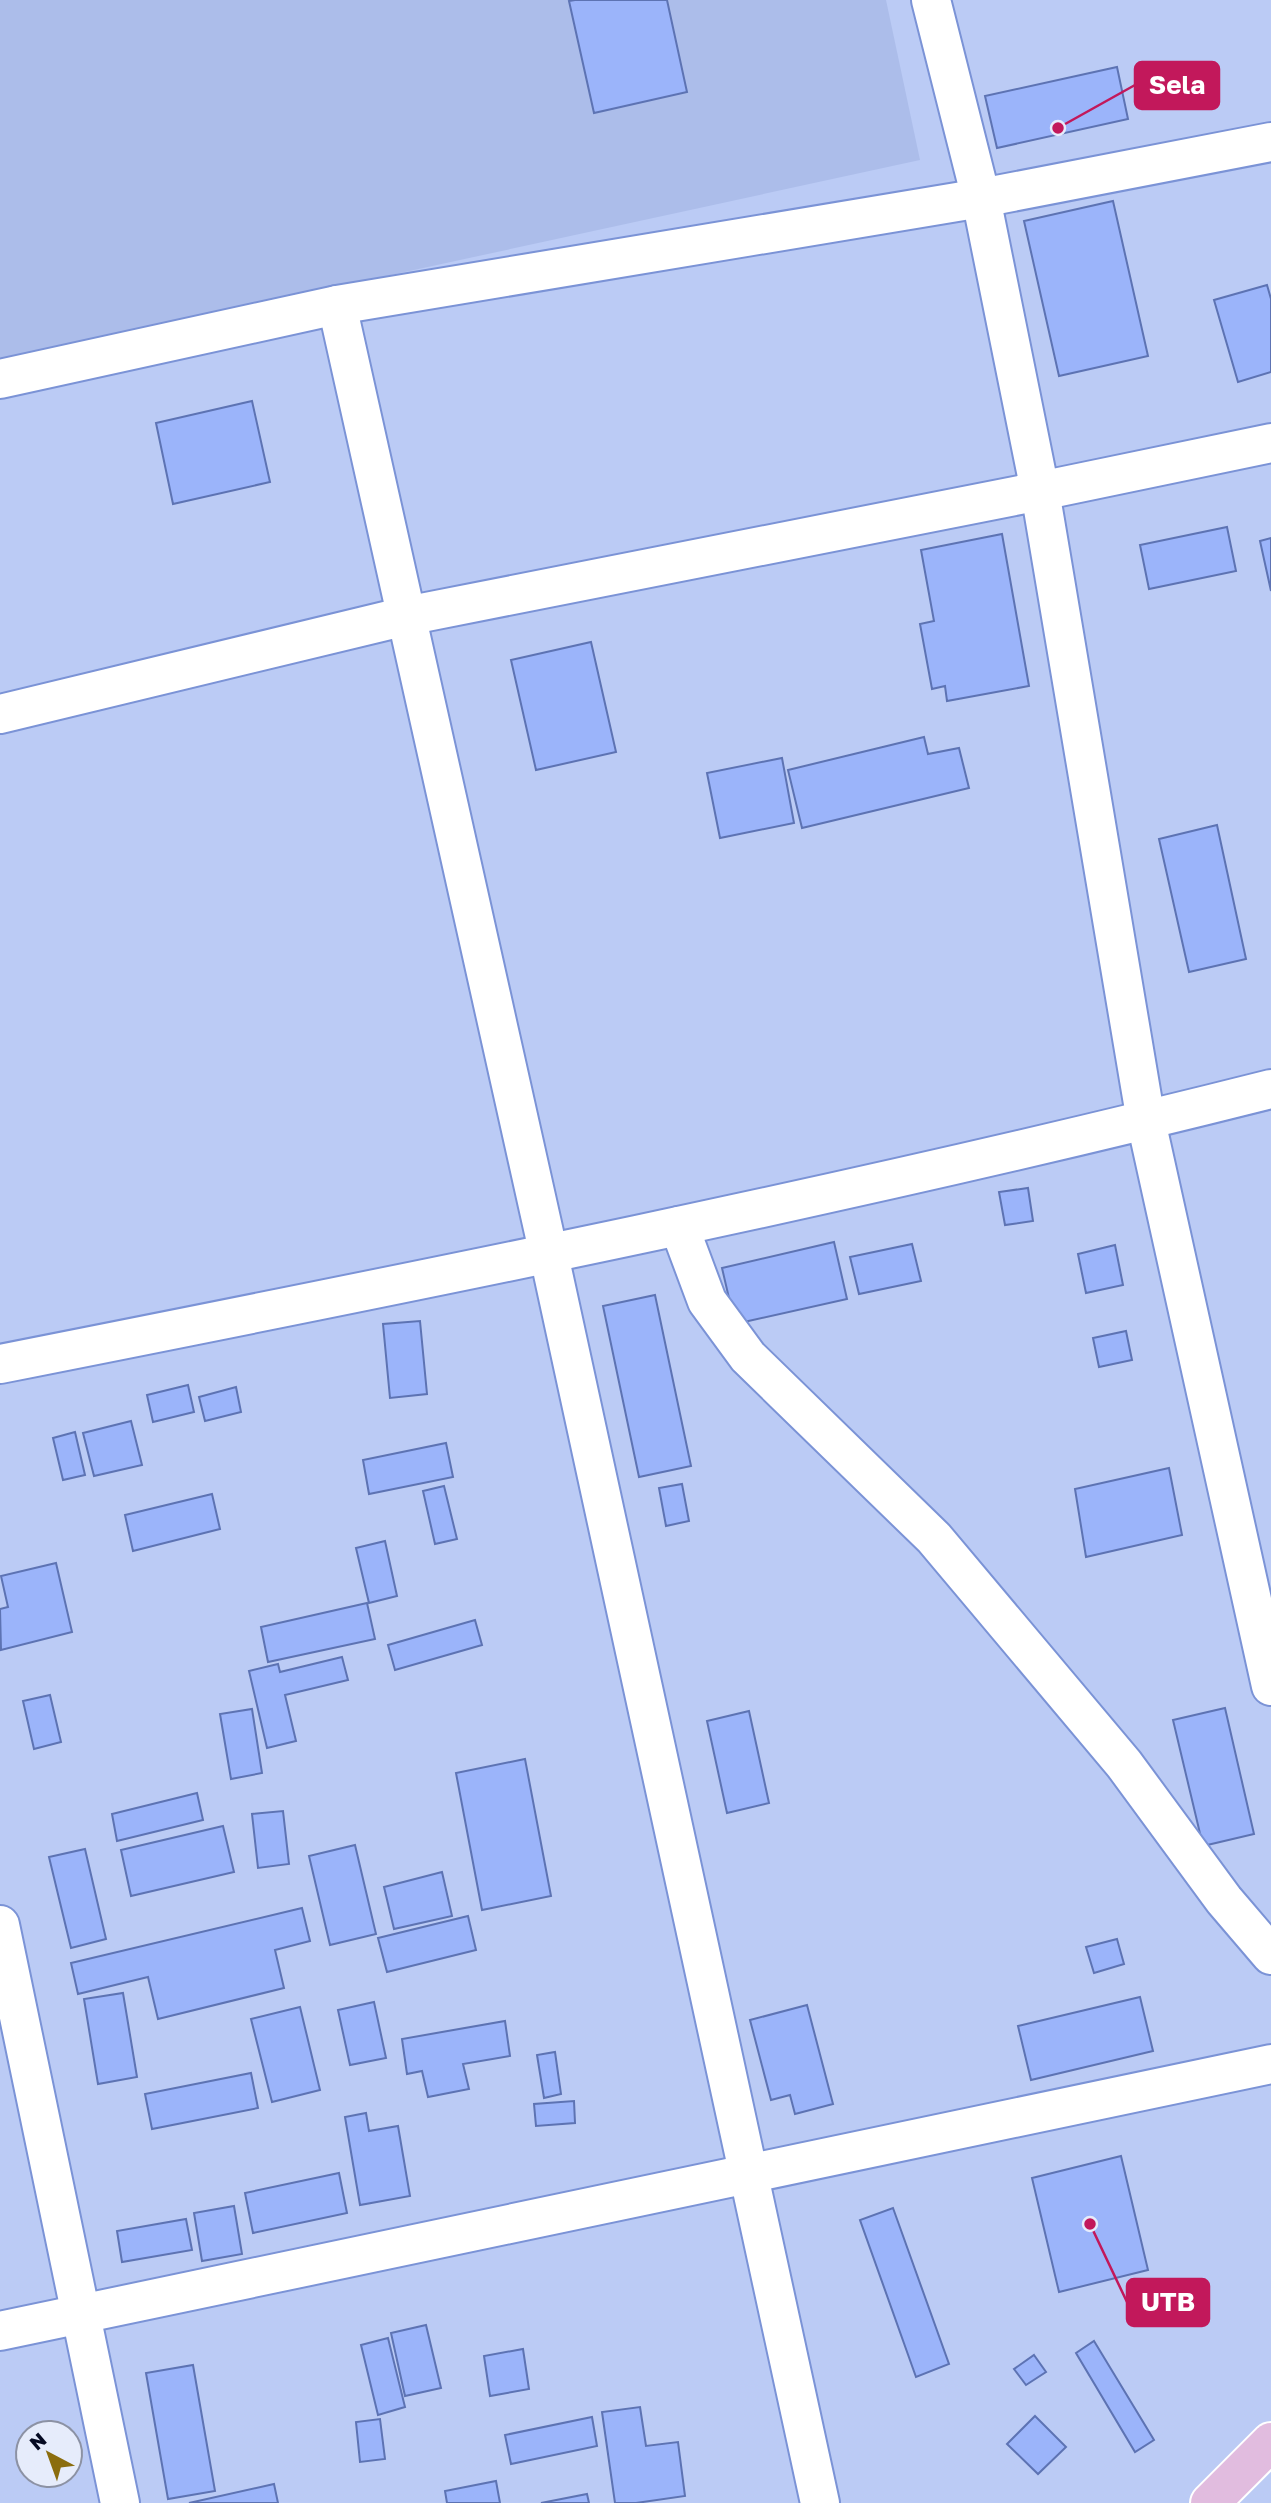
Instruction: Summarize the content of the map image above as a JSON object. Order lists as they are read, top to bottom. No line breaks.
{"places":["Sela","UTB"],"north":"top left"}
